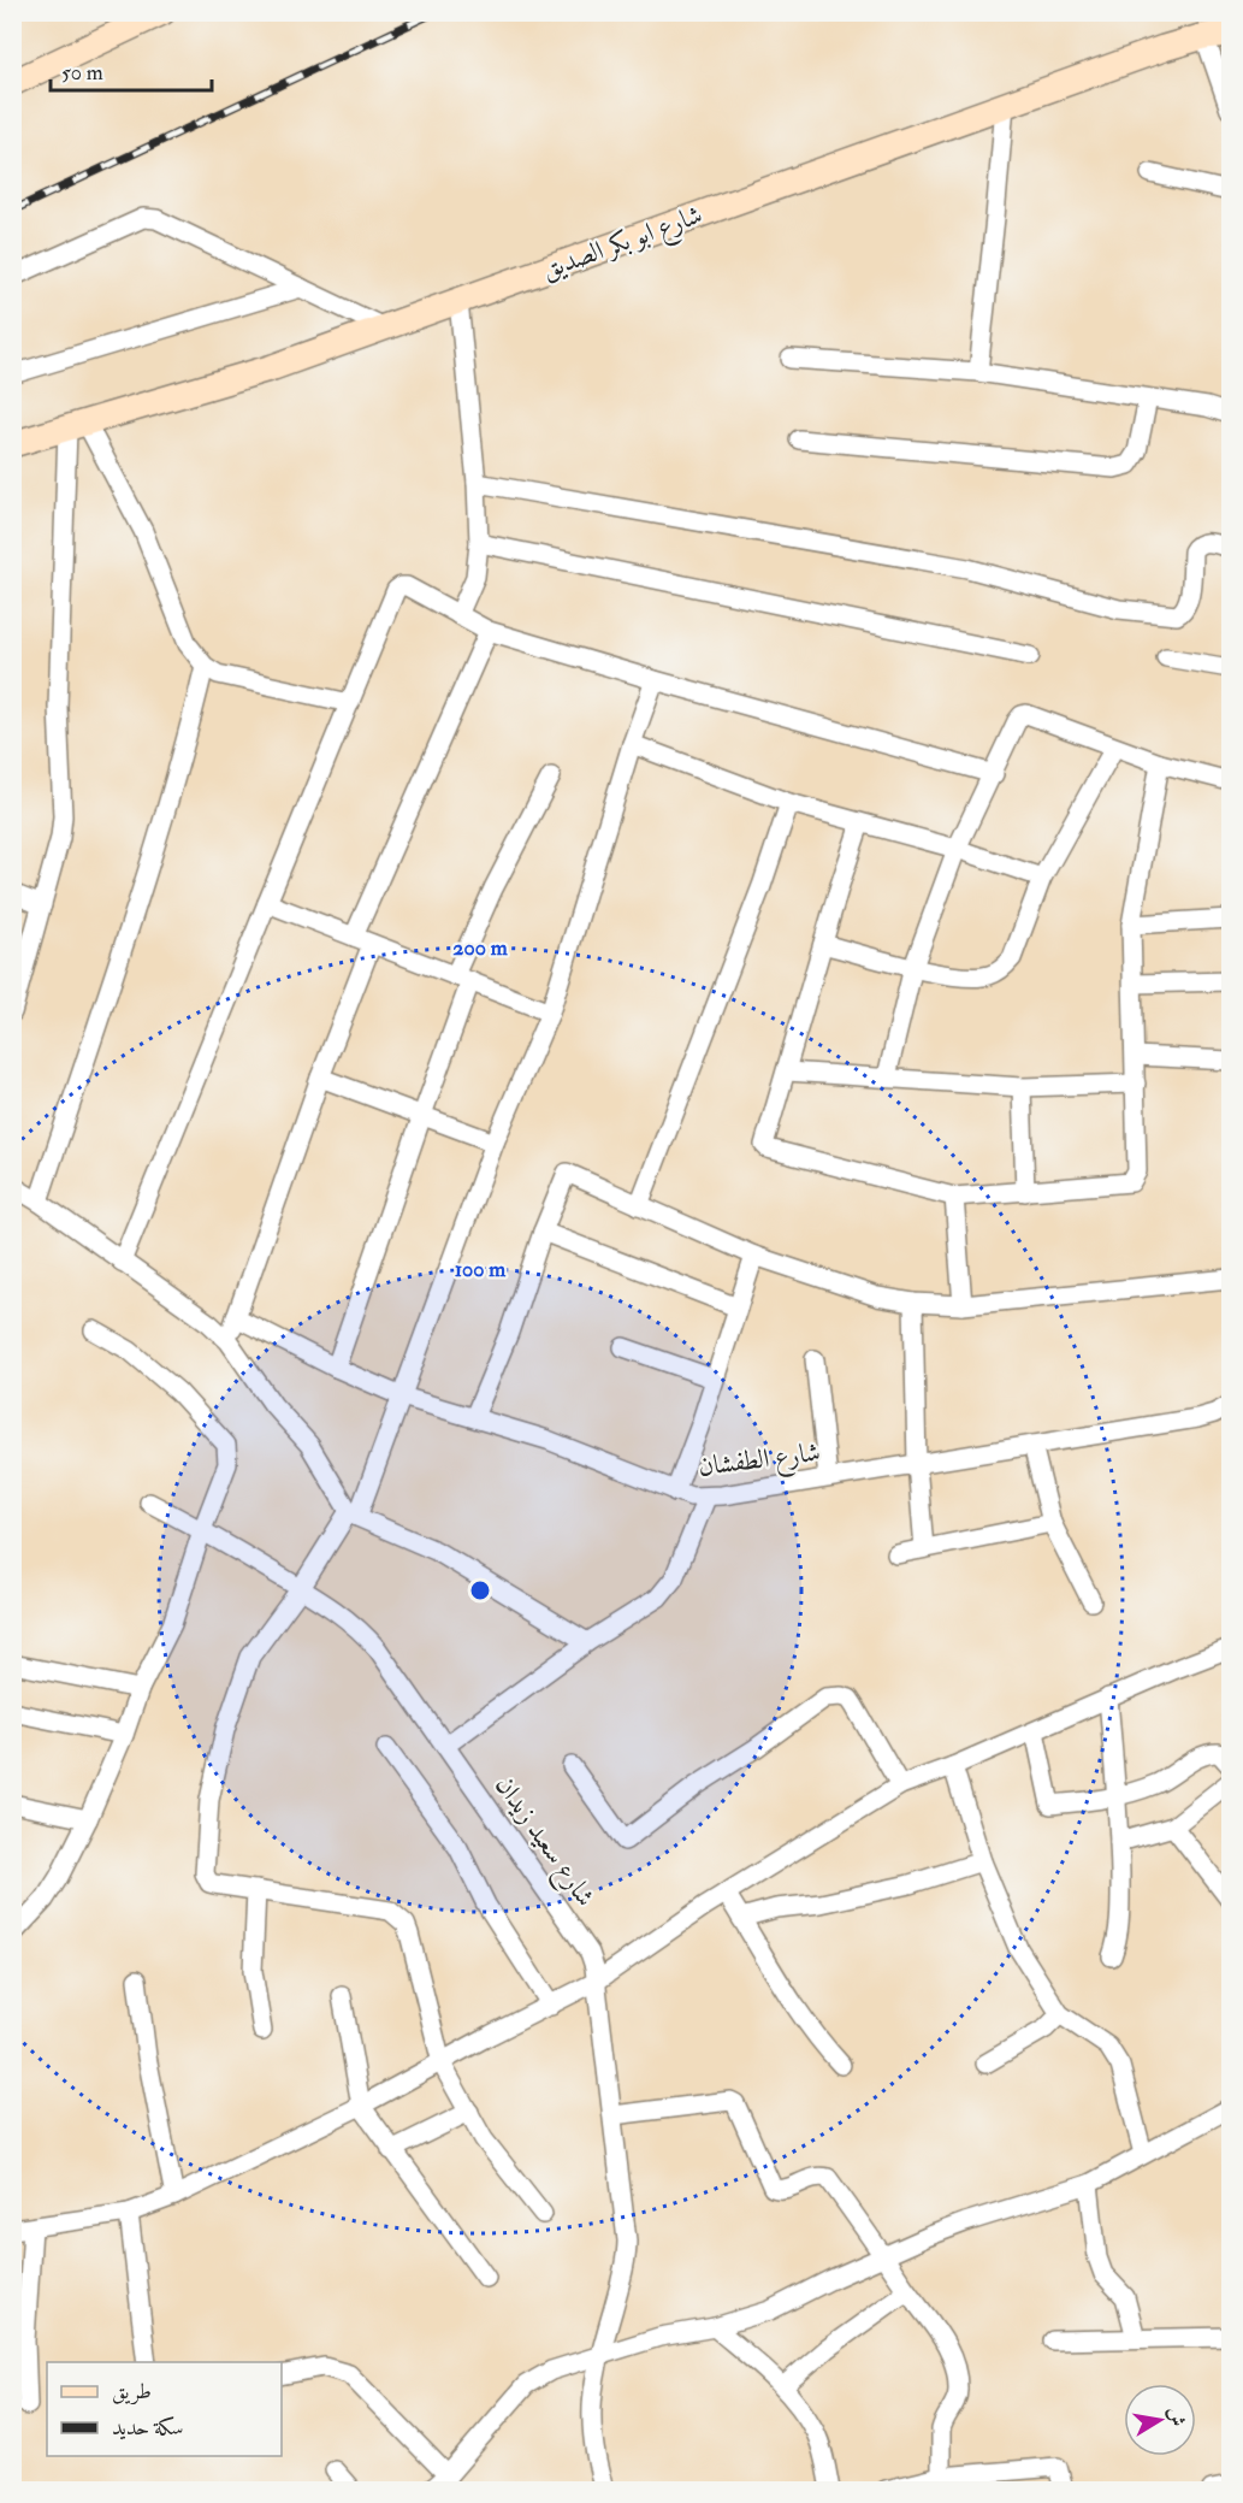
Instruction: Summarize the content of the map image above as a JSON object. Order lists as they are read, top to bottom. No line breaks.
{"streets":{"street":["شارع ابو بكر الصديق","شارع الطفشان","شارع سعيد زيدان"]},"legend":["طريق","سكة حديد"],"scale_bar":"50 m","north":"right","rings":["200 m","100 m"]}
